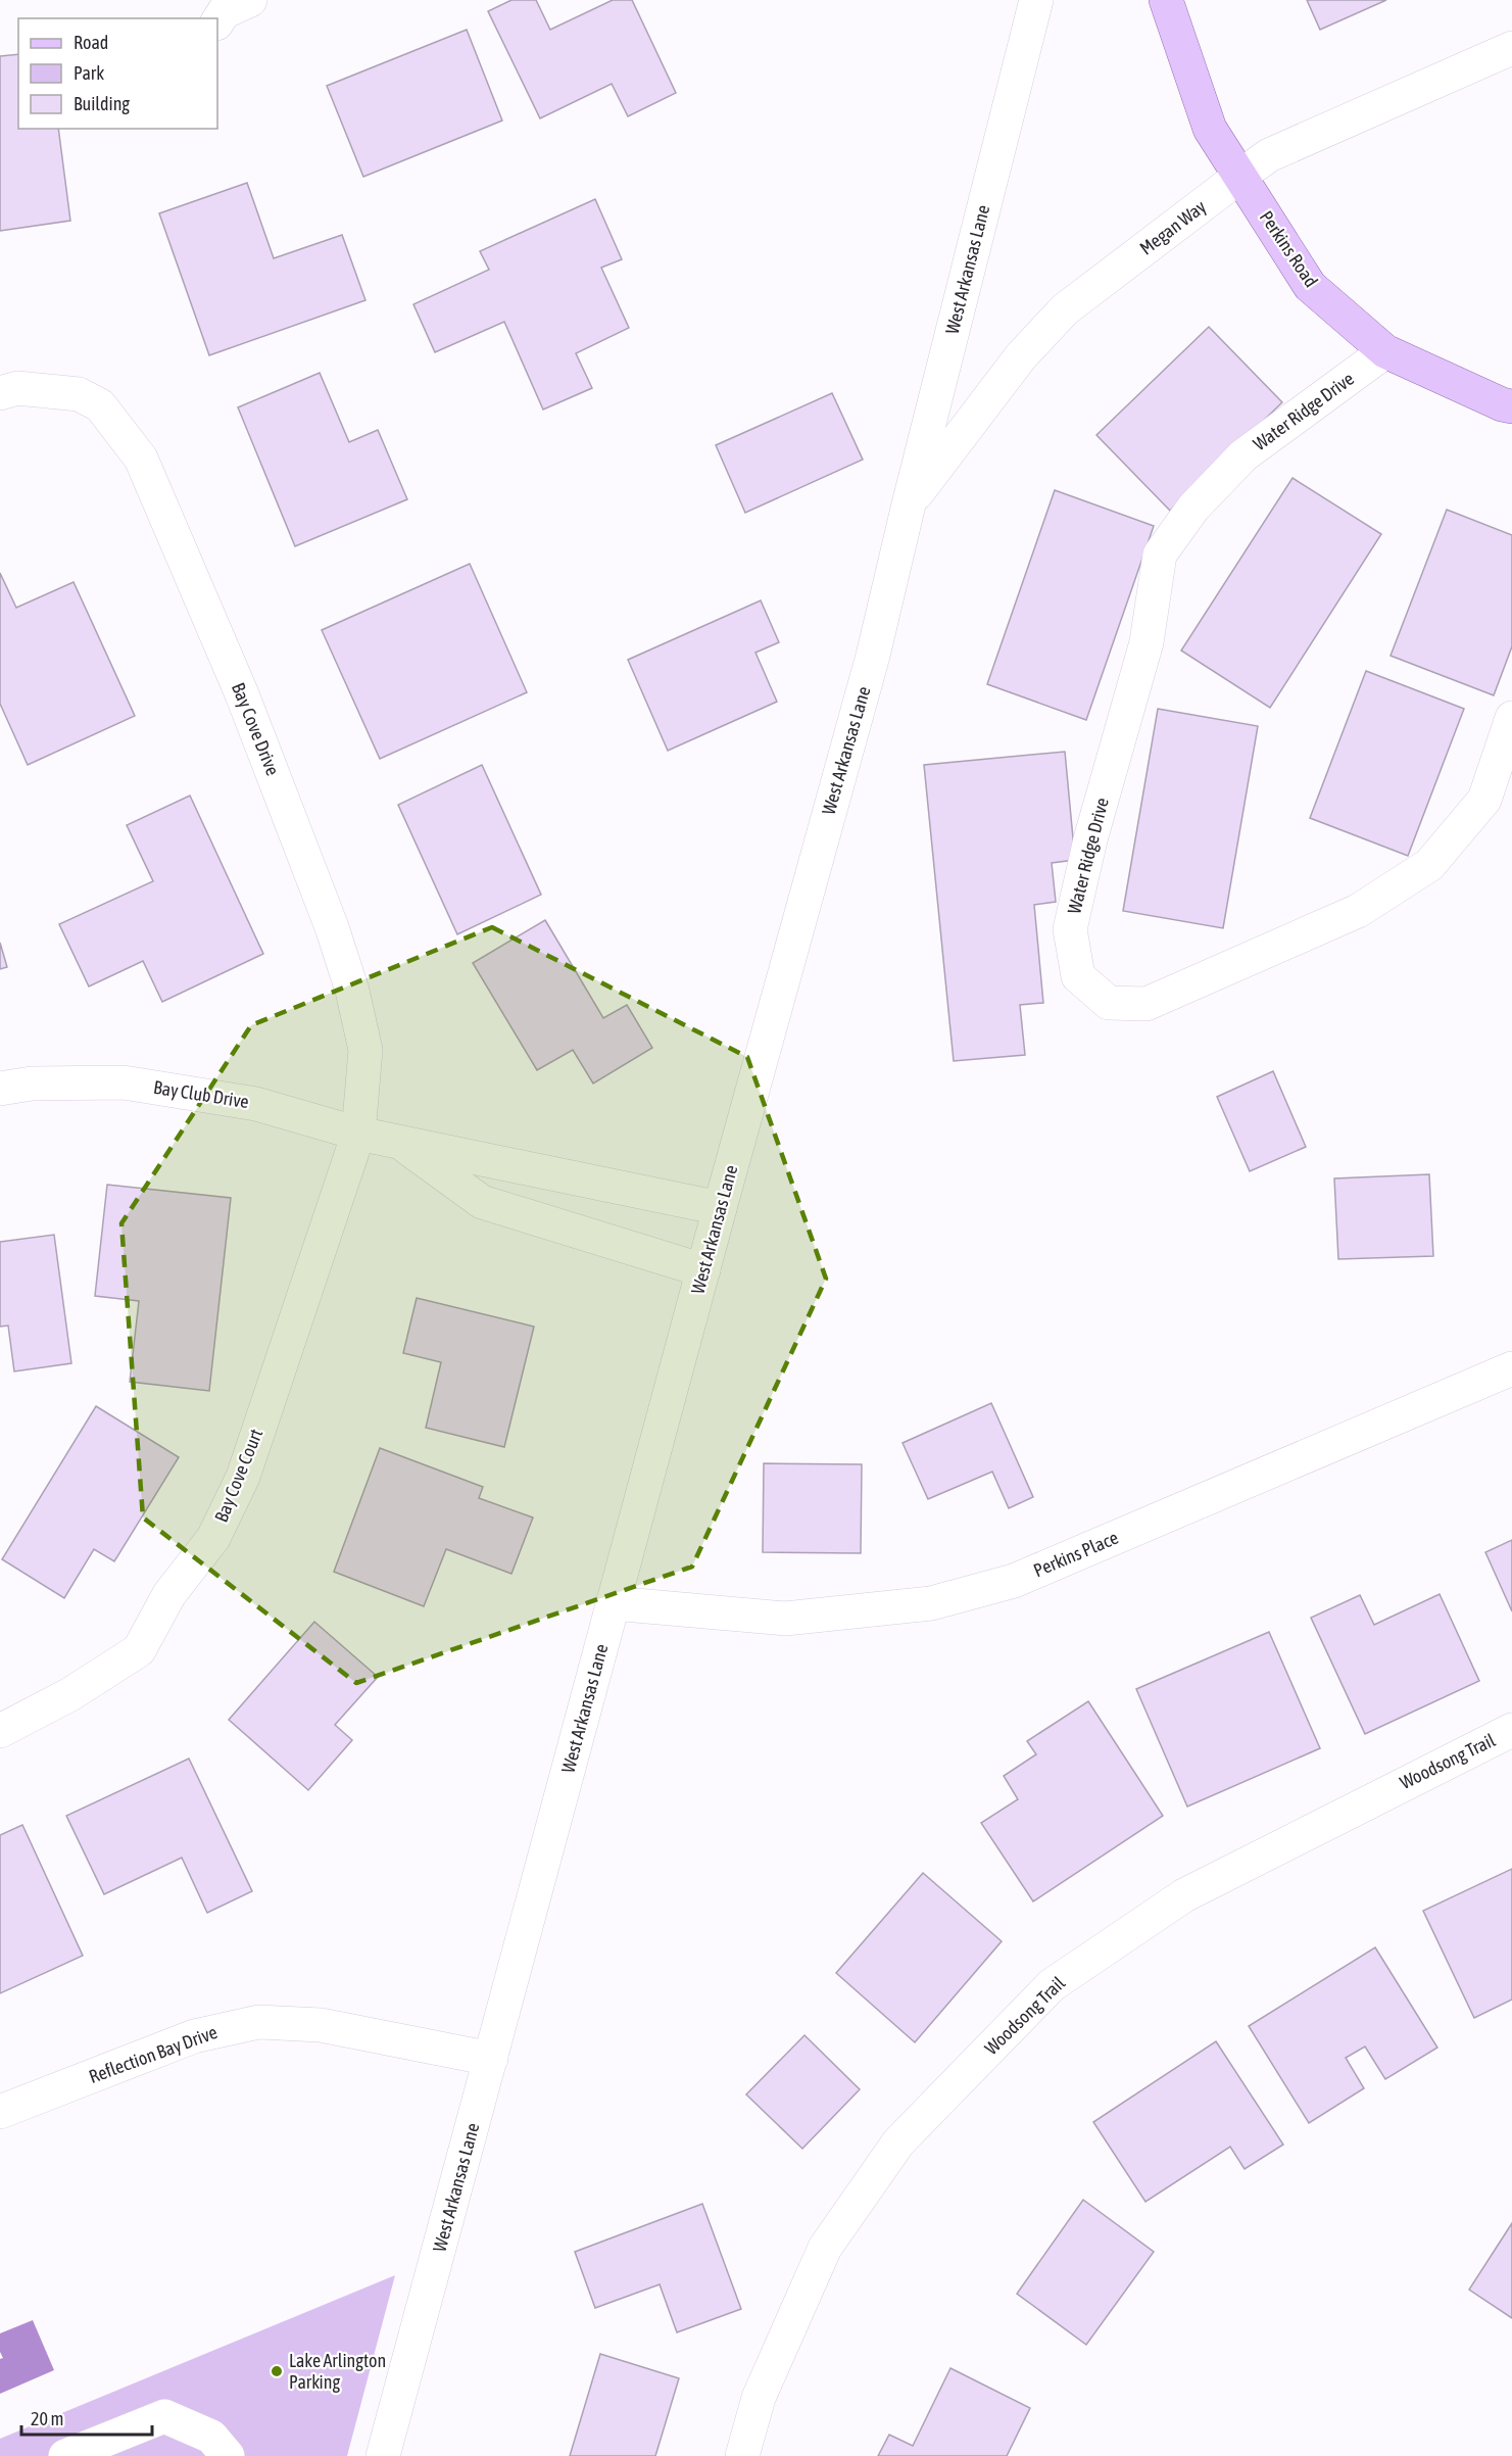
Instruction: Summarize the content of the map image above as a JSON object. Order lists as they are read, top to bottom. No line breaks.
{"streets":{"main road":["Perkins Road"],"street":["Megan Way","West Arkansas Lane","Water Ridge Drive","Bay Cove Drive","Bay Club Drive","Bay Cove Court","Perkins Place","Woodsong Trail","Reflection Bay Drive"]},"crossings":[["Megan Way","Perkins Road"],["Megan Way","West Arkansas Lane"],["Perkins Road","Water Ridge Drive"],["West Arkansas Lane","Bay Club Drive"],["West Arkansas Lane","Perkins Place"],["West Arkansas Lane","Reflection Bay Drive"],["Bay Cove Drive","Bay Club Drive"],["Bay Cove Drive","Bay Cove Court"],["Bay Club Drive","Bay Cove Court"]],"places":["Lake Arlington Parking"],"legend":["Road","Park","Building"],"scale_bar":"20 m"}
